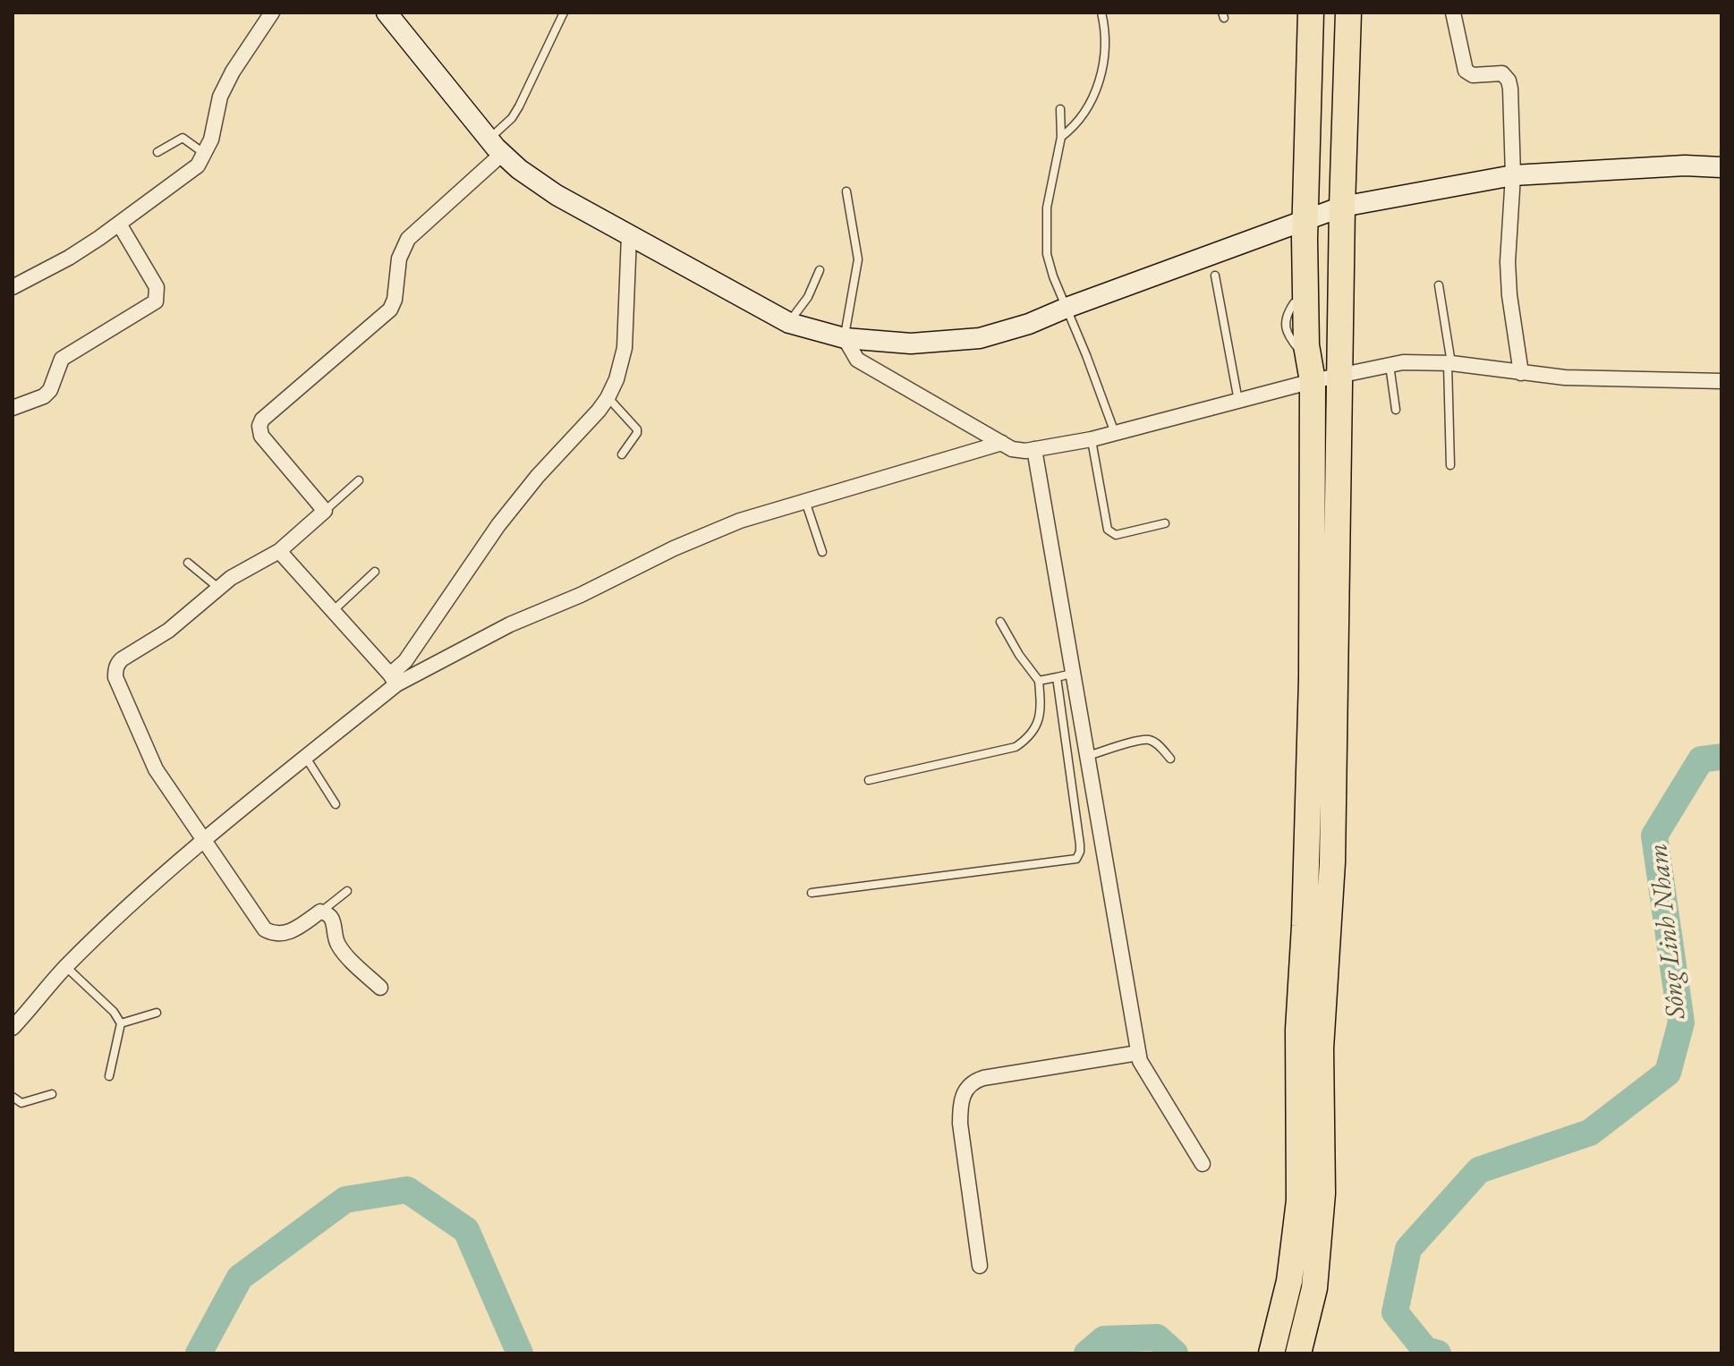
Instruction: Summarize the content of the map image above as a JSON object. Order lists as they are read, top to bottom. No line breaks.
{"water":["Sông Linh Nham"]}
